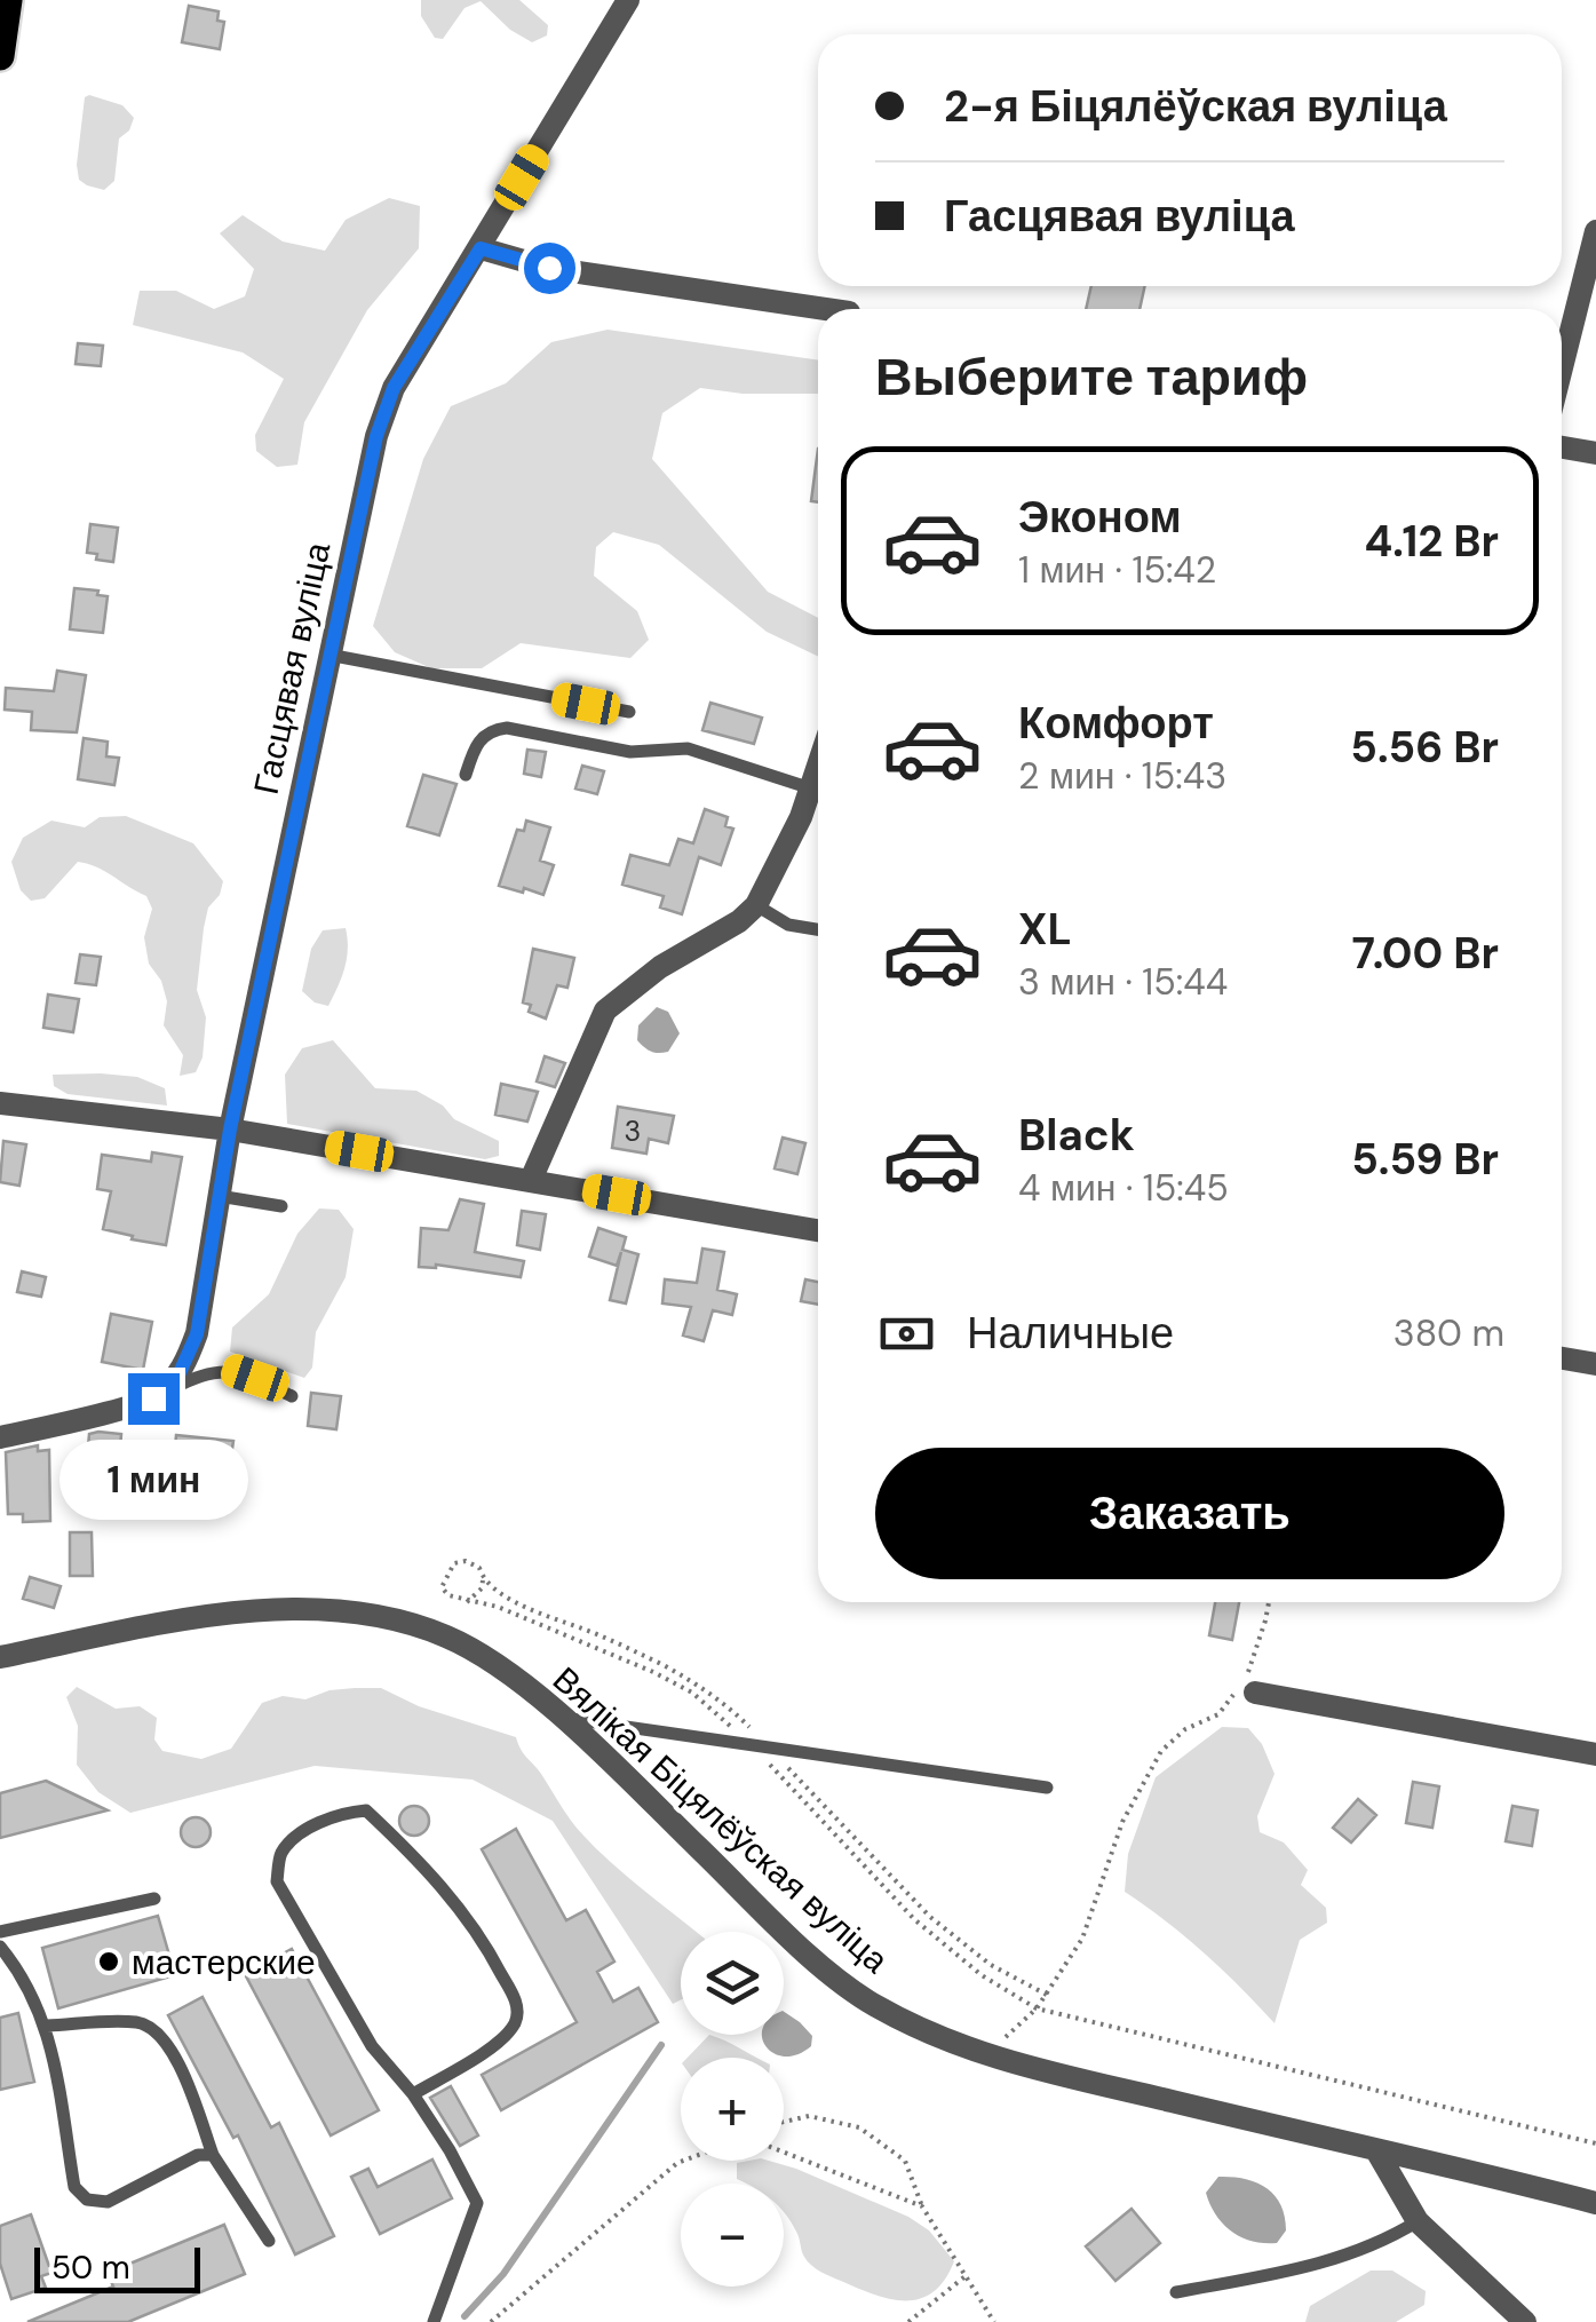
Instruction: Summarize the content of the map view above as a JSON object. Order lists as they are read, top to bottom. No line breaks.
{"streets":{"street":["Гасцявая вуліца","Вялікая Біцялёўская вуліца"]},"places":["мастерские"],"house_numbers":["3"],"scale_bar":"50 m","page":{"banner":["2-я Біцялёўская вуліца","Гасцявая вуліца"],"heading":"Выберите тариф","list":[{"name":"Эконом","note":"1 мин · 15:42","value":"4.12 Br"},{"name":"Комфорт","note":"2 мин · 15:43","value":"5.56 Br"},{"name":"XL","note":"3 мин · 15:44","value":"7.00 Br"},{"name":"Black","note":"4 мин · 15:45","value":"5.59 Br"}],"pay":["Наличные","380 m"],"buttons":"Заказать","bubble":"1 мин","map_buttons":["+","−"],"scale":"50 m"}}
